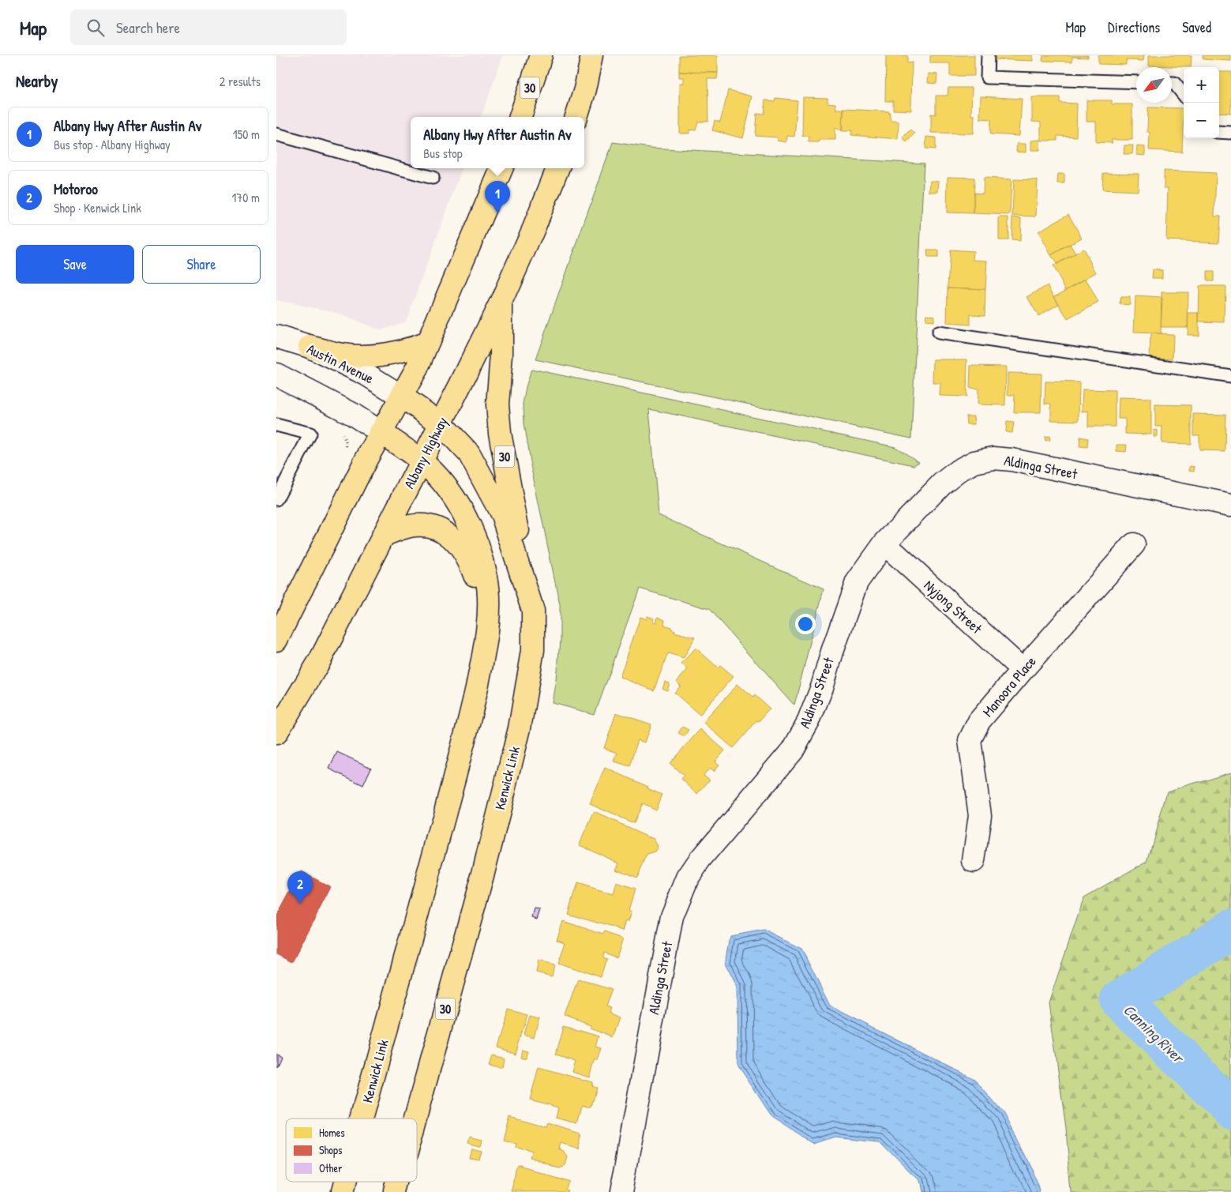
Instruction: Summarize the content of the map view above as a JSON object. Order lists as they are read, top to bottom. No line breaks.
{"streets":{"highway":["30","Albany Highway","Kenwick Link"],"street":["Austin Avenue","Aldinga Street","Nyjong Street","Manoora Place"]},"crossings":[["30","Albany Highway"],["30","Kenwick Link"],["Austin Avenue","Kenwick Link"],["Albany Highway","Kenwick Link"],["Aldinga Street","Nyjong Street"],["Nyjong Street","Manoora Place"]],"water":["Canning River"],"legend":["Homes","Shops","Other"],"north":"bottom left","page":{"header":"Map","search":"Search here","nav":["Map","Directions","Saved"],"heading":["Nearby","2 results"],"map_buttons":["+","−"],"list":[{"mark":"1","name":"Albany Hwy After Austin Av","note":"Bus stop · Albany Highway","value":"150 m"},{"mark":"2","name":"Motoroo","note":"Shop · Kenwick Link","value":"170 m"}],"popup":["Albany Hwy After Austin Av","Bus stop"],"pins":["1","2"],"buttons":["Save","Share"]}}
